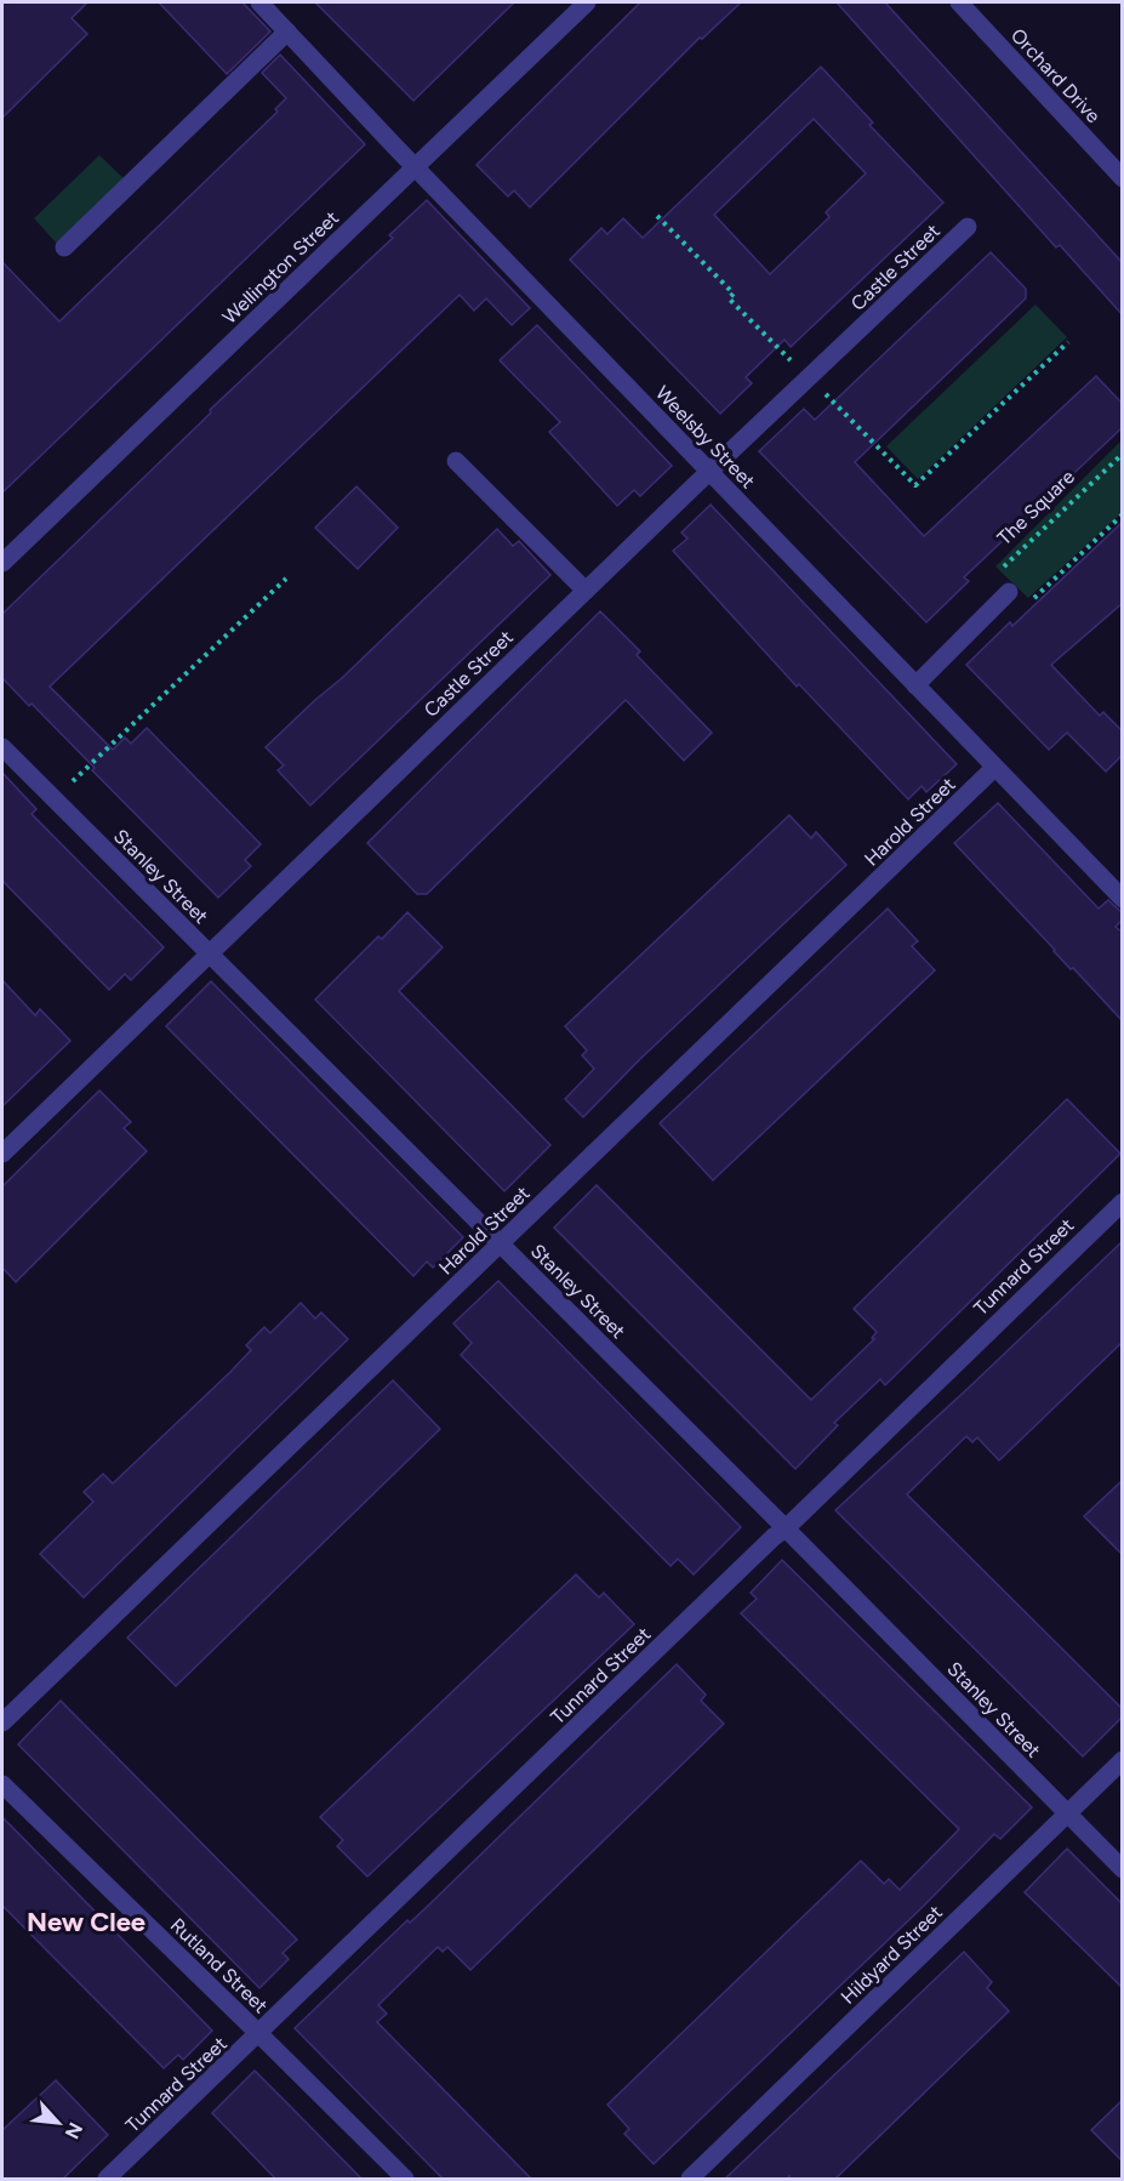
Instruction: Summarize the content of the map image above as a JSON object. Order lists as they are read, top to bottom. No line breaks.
{"streets":{"street":["Orchard Drive","Wellington Street","Castle Street","Weelsby Street","Harold Street","Stanley Street","Tunnard Street","Hildyard Street","Rutland Street"],"path":["The Square"]},"crossings":[["Wellington Street","Weelsby Street"],["Castle Street","Weelsby Street"],["Castle Street","Stanley Street"],["Weelsby Street","Harold Street"],["Harold Street","Stanley Street"],["Stanley Street","Tunnard Street"],["Stanley Street","Hildyard Street"],["Tunnard Street","Rutland Street"]],"districts":["New Clee"],"north":"bottom right"}
